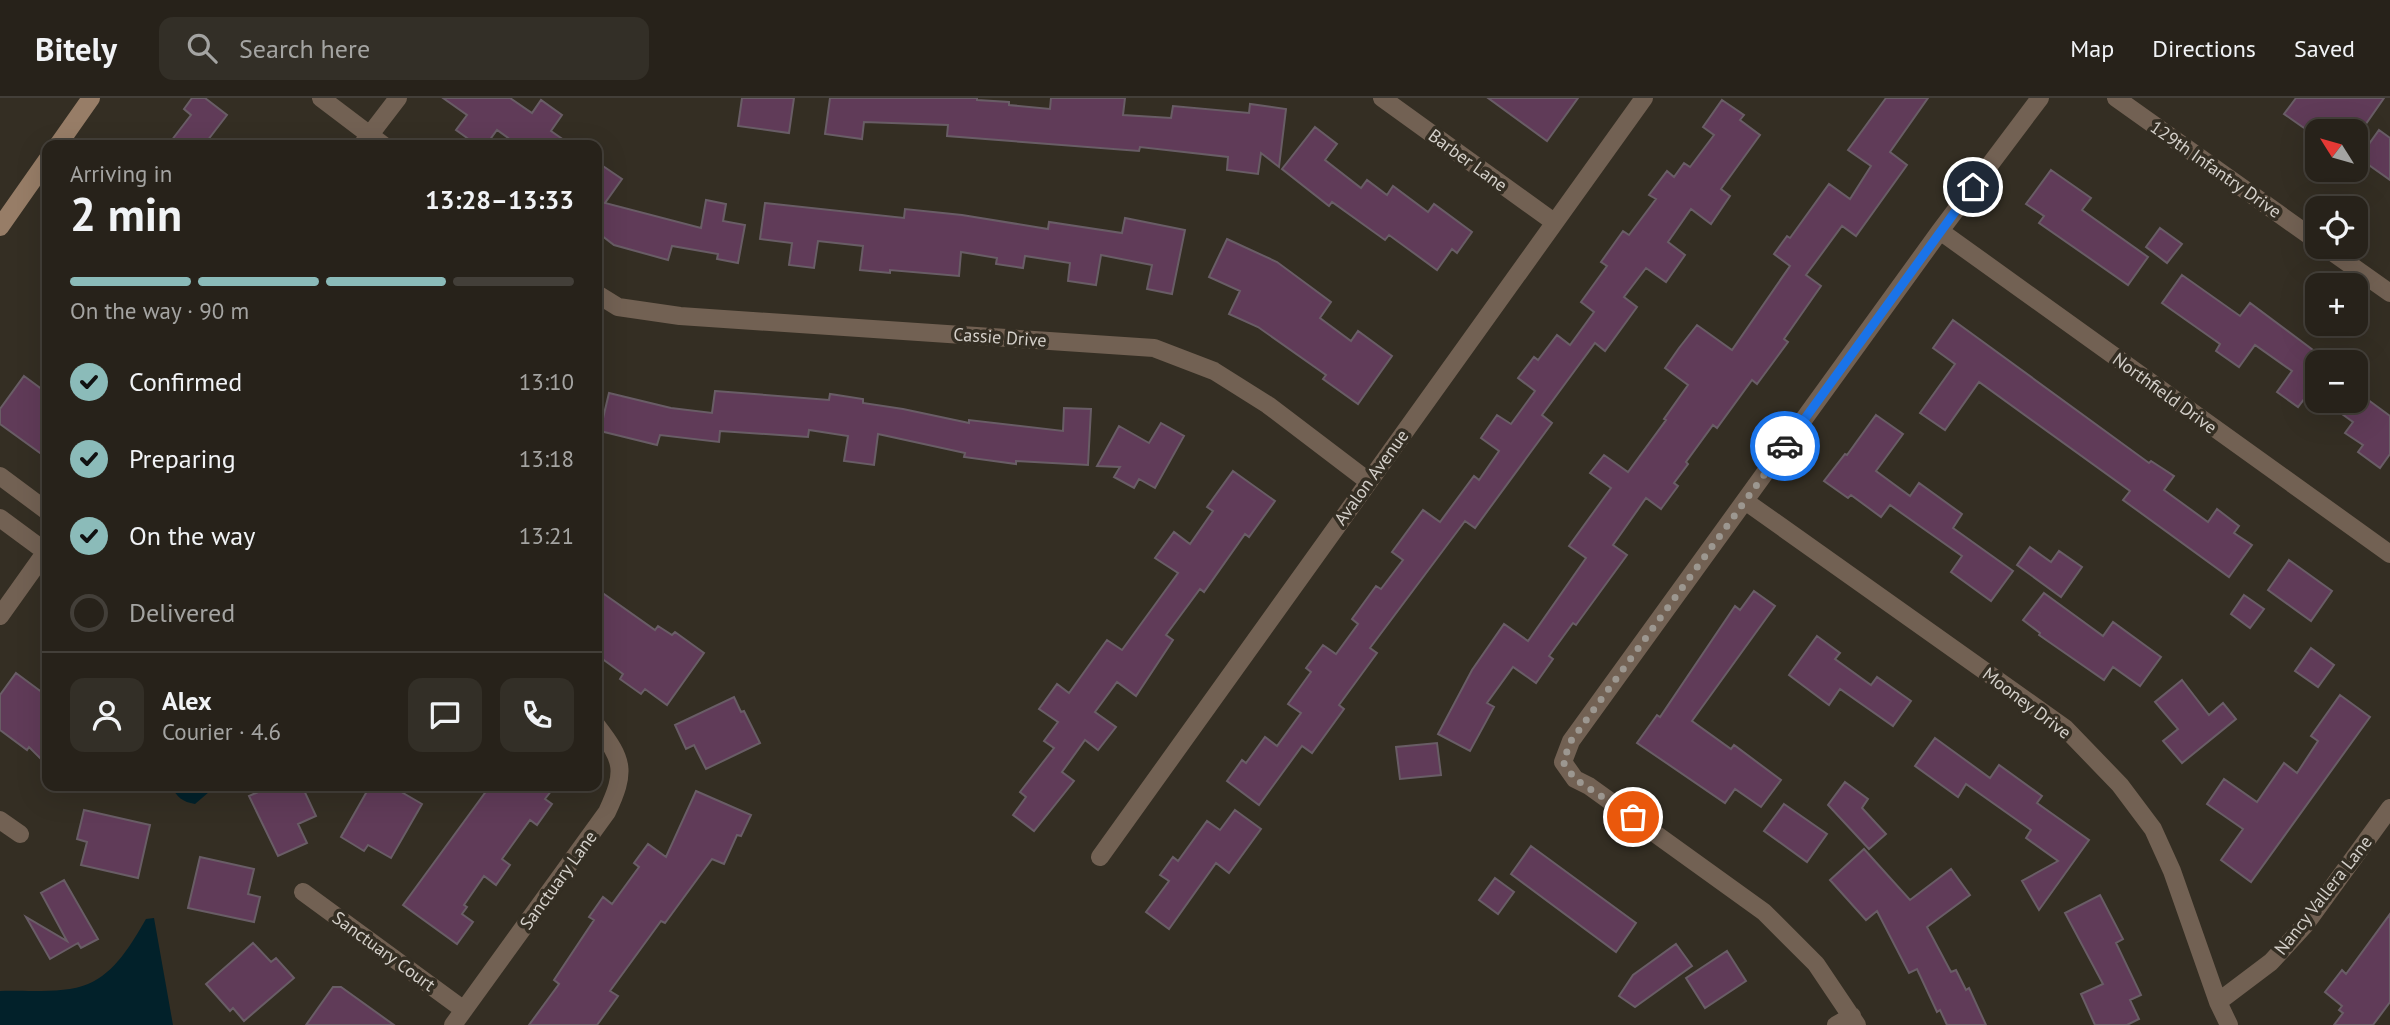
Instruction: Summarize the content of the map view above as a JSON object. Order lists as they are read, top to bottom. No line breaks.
{"streets":{"street":["Barber Lane","129th Infantry Drive","Cassie Drive","Northfield Drive","Avalon Avenue","Mooney Drive","Sanctuary Lane","Nancy Vallera Lane","Sanctuary Court"]},"crossings":[["Barber Lane","Avalon Avenue"],["Cassie Drive","Avalon Avenue"],["Mooney Drive","Nancy Vallera Lane"],["Sanctuary Lane","Sanctuary Court"]],"north":"top left","page":{"header":"Bitely","search":"Search here","nav":["Map","Directions","Saved"],"map_buttons":["+","−"],"heading":["2 min","Arriving in","13:28–13:33"],"panel":["Alex","Courier · 4.6"],"bar":"On the way · 90 m","list":[["Confirmed","13:10"],["Preparing","13:18"],["On the way","13:21"],"Delivered"]}}
